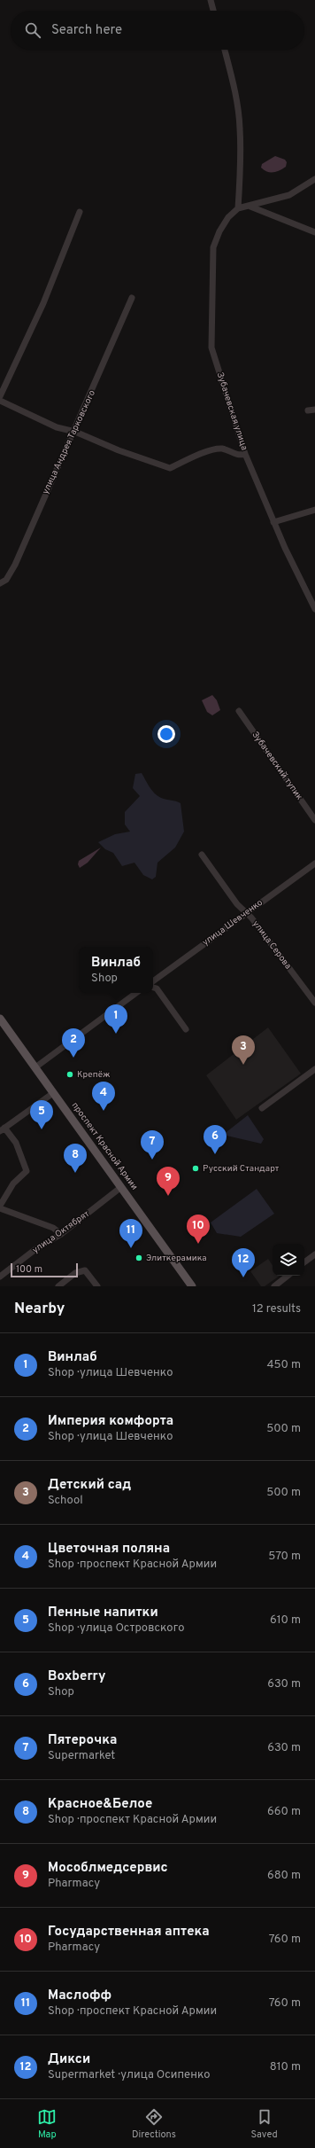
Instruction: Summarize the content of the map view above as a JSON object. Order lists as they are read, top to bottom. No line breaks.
{"streets":{"main road":["проспект Красной Армии"],"street":["Зубачевская улица","улица Андрея Тарковского","Зубачевский тупик","улица Шевченко","улица Серова","улица Октябрят"]},"crossings":[["улица Шевченко","улица Серова"],["проспект Красной Армии","улица Октябрят"]],"places":["Крепёж","Русский Стандарт","Элиткерамика"],"scale_bar":"100 m","page":{"search":"Search here","popup":["Винлаб","Shop"],"pins":["1","2","3","4","5","6","7","8","9","10","11","12"],"scale":"100 m","heading":["Nearby","12 results"],"list":[{"mark":"1","name":"Винлаб","note":"Shop · улица Шевченко","value":"450 m"},{"mark":"2","name":"Империя комфорта","note":"Shop · улица Шевченко","value":"500 m"},{"mark":"3","name":"Детский сад","note":"School","value":"500 m"},{"mark":"4","name":"Цветочная поляна","note":"Shop · проспект Красной Армии","value":"570 m"},{"mark":"5","name":"Пенные напитки","note":"Shop · улица Островского","value":"610 m"},{"mark":"6","name":"Boxberry","note":"Shop","value":"630 m"},{"mark":"7","name":"Пятерочка","note":"Supermarket","value":"630 m"},{"mark":"8","name":"Красное&Белое","note":"Shop · проспект Красной Армии","value":"660 m"},{"mark":"9","name":"Мособлмедсервис","note":"Pharmacy","value":"680 m"},{"mark":"10","name":"Государственная аптека","note":"Pharmacy","value":"760 m"},{"mark":"11","name":"Маслофф","note":"Shop · проспект Красной Армии","value":"760 m"},{"mark":"12","name":"Дикси","note":"Supermarket · улица Осипенко","value":"810 m"}],"nav":["Map","Directions","Saved"]}}
